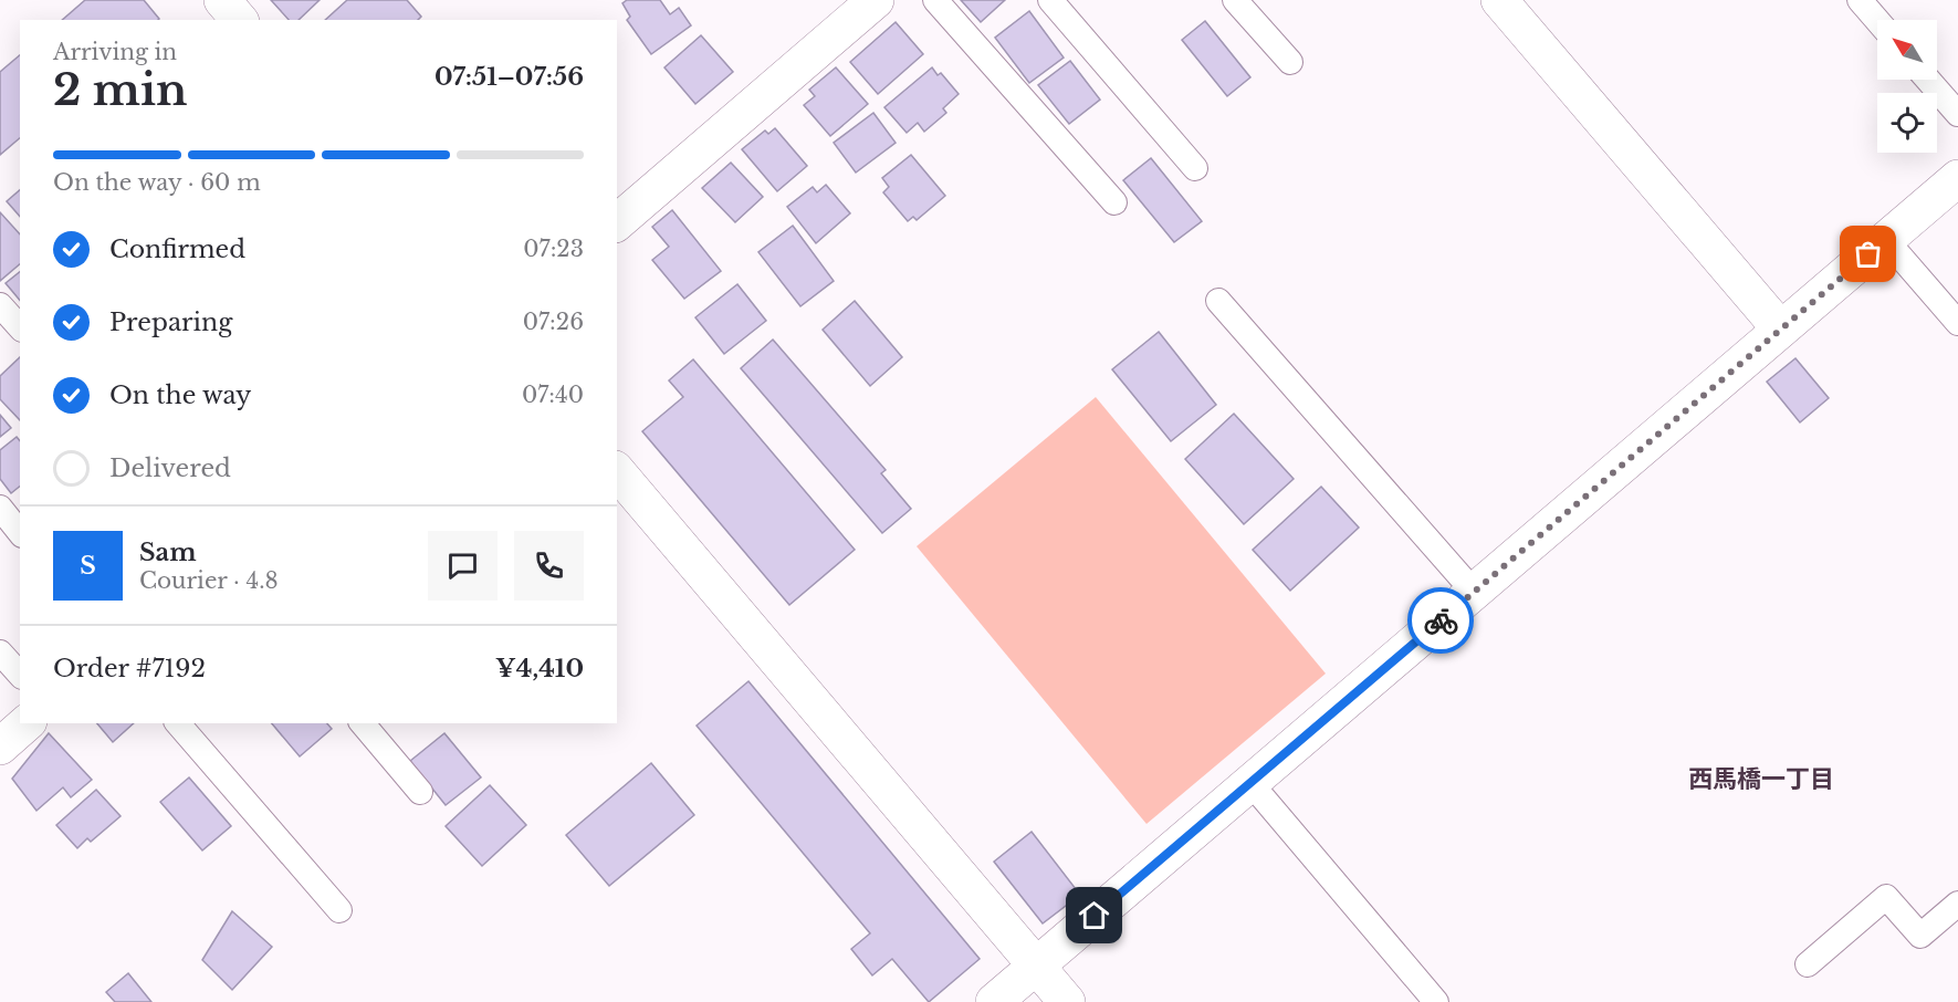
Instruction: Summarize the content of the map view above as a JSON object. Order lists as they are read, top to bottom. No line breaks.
{"districts":["西馬橋一丁目"],"north":"top left","page":{"heading":["2 min","Arriving in","07:51–07:56"],"panel":["Sam","Courier · 4.8","Order #7192","¥4,410"],"bar":"On the way · 60 m","list":[["Confirmed","07:23"],["Preparing","07:26"],["On the way","07:40"],"Delivered"],"round":"S"}}
